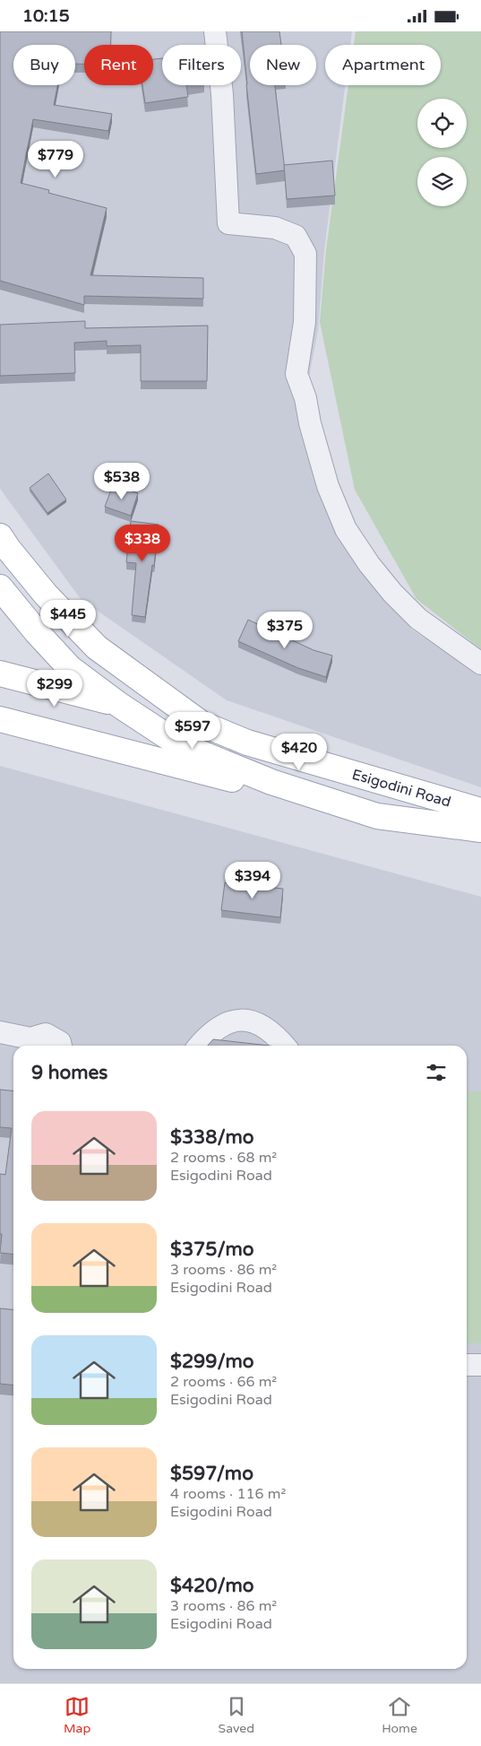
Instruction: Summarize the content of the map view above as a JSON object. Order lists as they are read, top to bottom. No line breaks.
{"streets":{"main road":["Esigodini Road"]},"page":{"status":"10:15","chip":["Buy","Rent","Filters","New","Apartment"],"price":["$779","$538","$338","$445","$375","$299","$597","$420","$394"],"heading":"9 homes","list":[{"name":"$338/mo","note":"2 rooms · 68 m² · Esigodini Road"},{"name":"$375/mo","note":"3 rooms · 86 m² · Esigodini Road"},{"name":"$299/mo","note":"2 rooms · 66 m² · Esigodini Road"},{"name":"$597/mo","note":"4 rooms · 116 m² · Esigodini Road"},{"name":"$420/mo","note":"3 rooms · 86 m² · Esigodini Road"}],"tabs":["Map","Saved","Home"]}}
